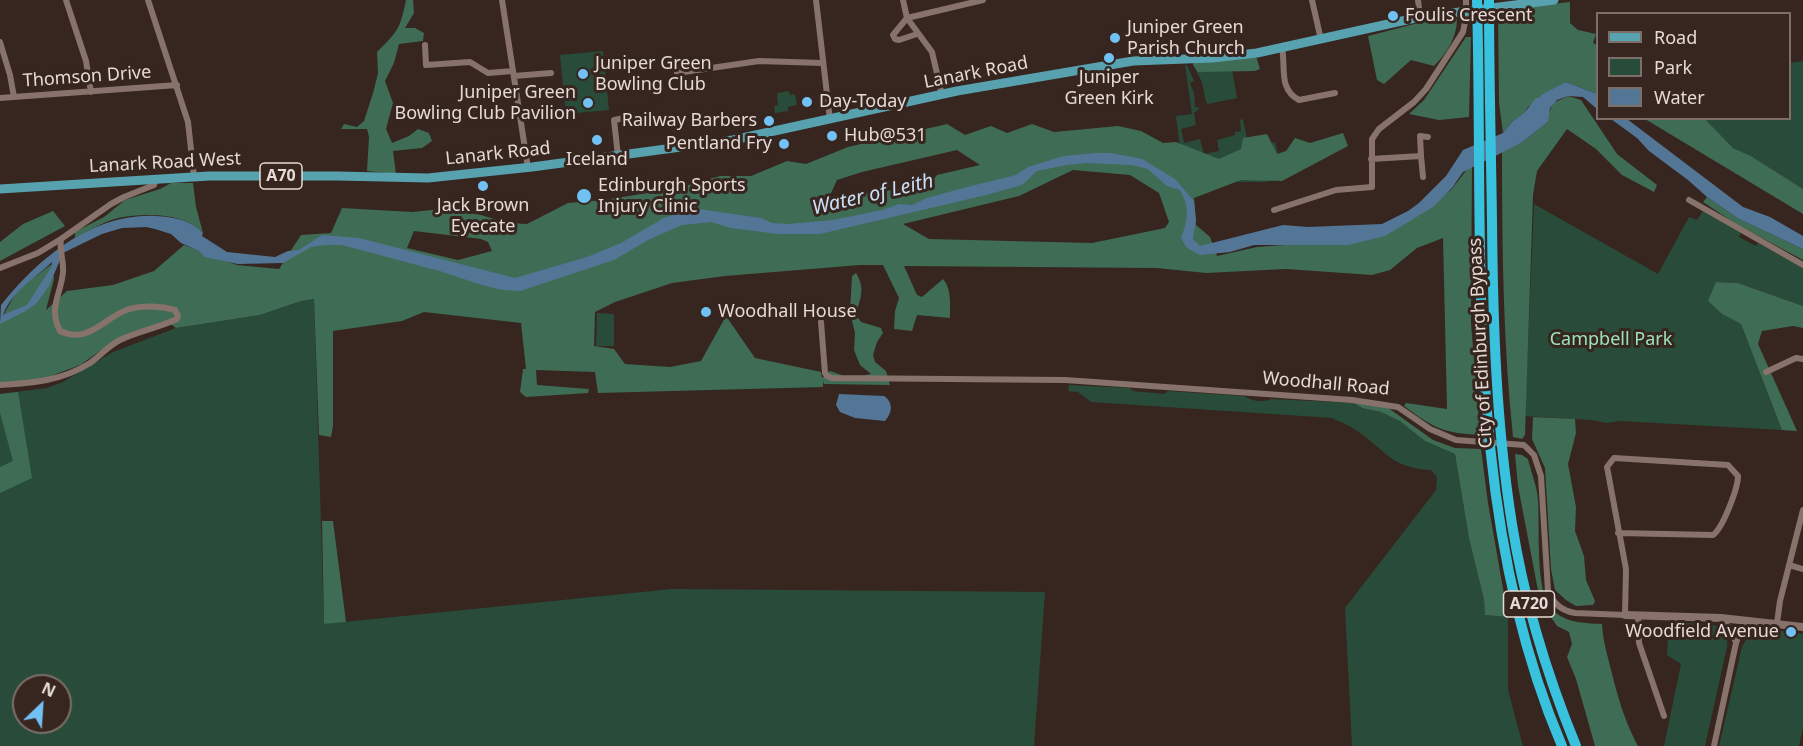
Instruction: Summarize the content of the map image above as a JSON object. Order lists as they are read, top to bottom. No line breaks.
{"streets":{"highway":["City of Edinburgh Bypass","A720"],"main road":["Lanark Road","Lanark Road West","A70"],"street":["Thomson Drive","Woodhall Road"]},"crossings":[["Lanark Road","Lanark Road West"]],"water":["Water of Leith"],"parks":["Campbell Park"],"places":["Foulis Crescent","Juniper Green Parish Church","Juniper Green Kirk","Juniper Green Bowling Club","Day-Today","Juniper Green Bowling Club Pavilion","Railway Barbers","Hub@531","Iceland","Pentland Fry","Jack Brown Eyecate","Edinburgh Sports Injury Clinic","Woodhall House","Woodfield Avenue"],"legend":["Road","Park","Water"],"north":"top right"}
